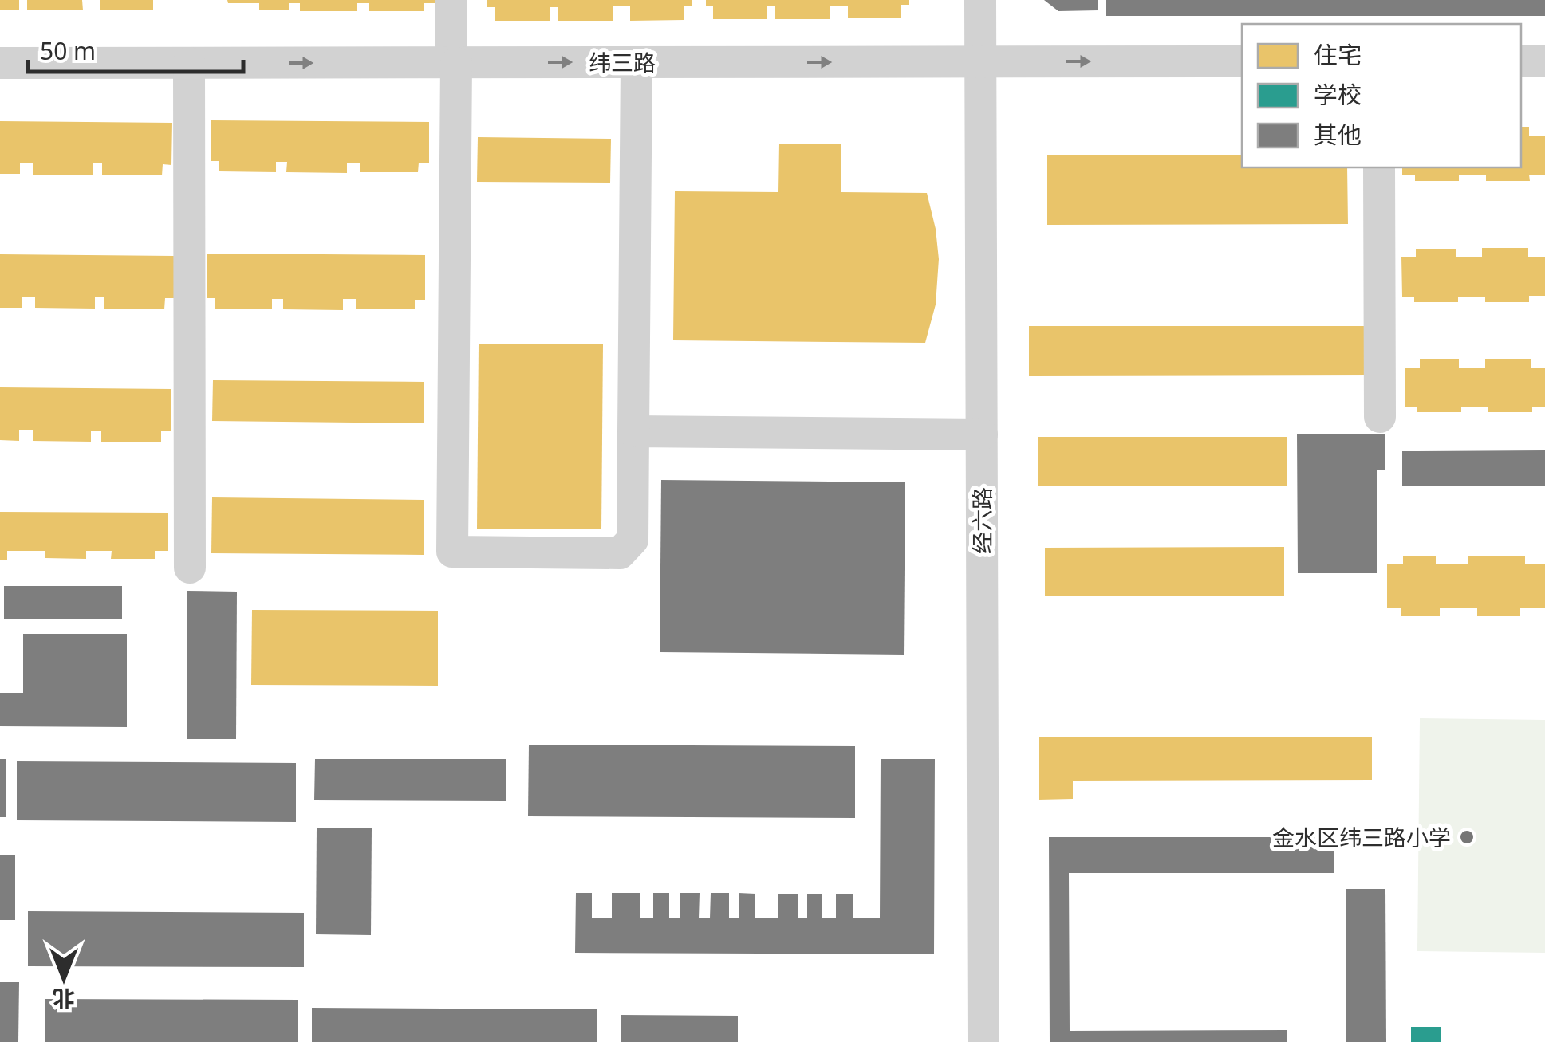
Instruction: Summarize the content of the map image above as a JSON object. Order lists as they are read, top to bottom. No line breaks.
{"streets":{"street":["纬三路","经六路"]},"crossings":[["纬三路","经六路"]],"one_way":["纬三路"],"places":["金水区纬三路小学"],"legend":["住宅","学校","其他"],"scale_bar":"50 m","north":"bottom"}
